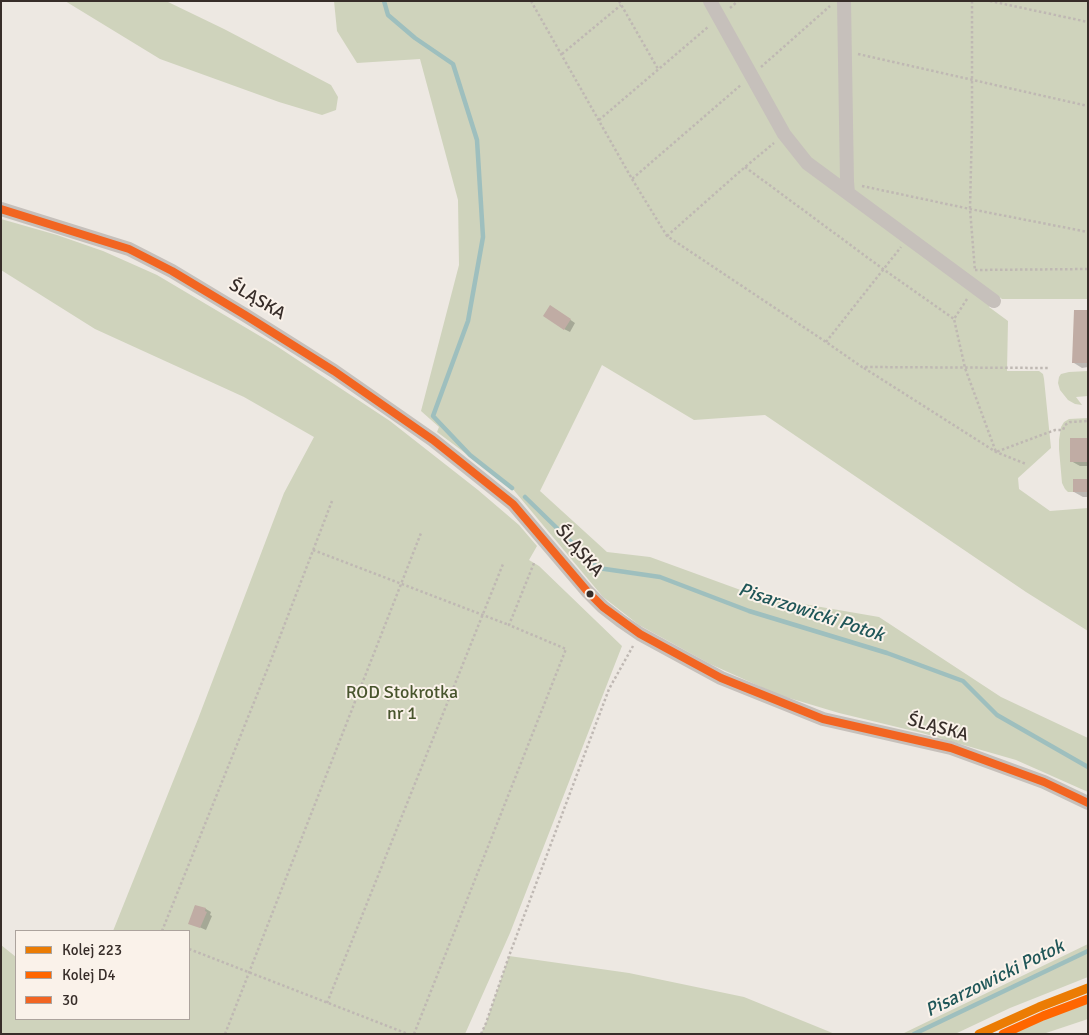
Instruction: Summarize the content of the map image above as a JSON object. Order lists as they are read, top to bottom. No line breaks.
{"streets":{"street":["ŚLĄSKA"]},"water":["Pisarzowicki Potok"],"parks":["ROD Stokrotka nr 1"],"lines":["transit line 30","rail line 223","rail line D4"],"legend":["Kolej 223","Kolej D4","30"]}
